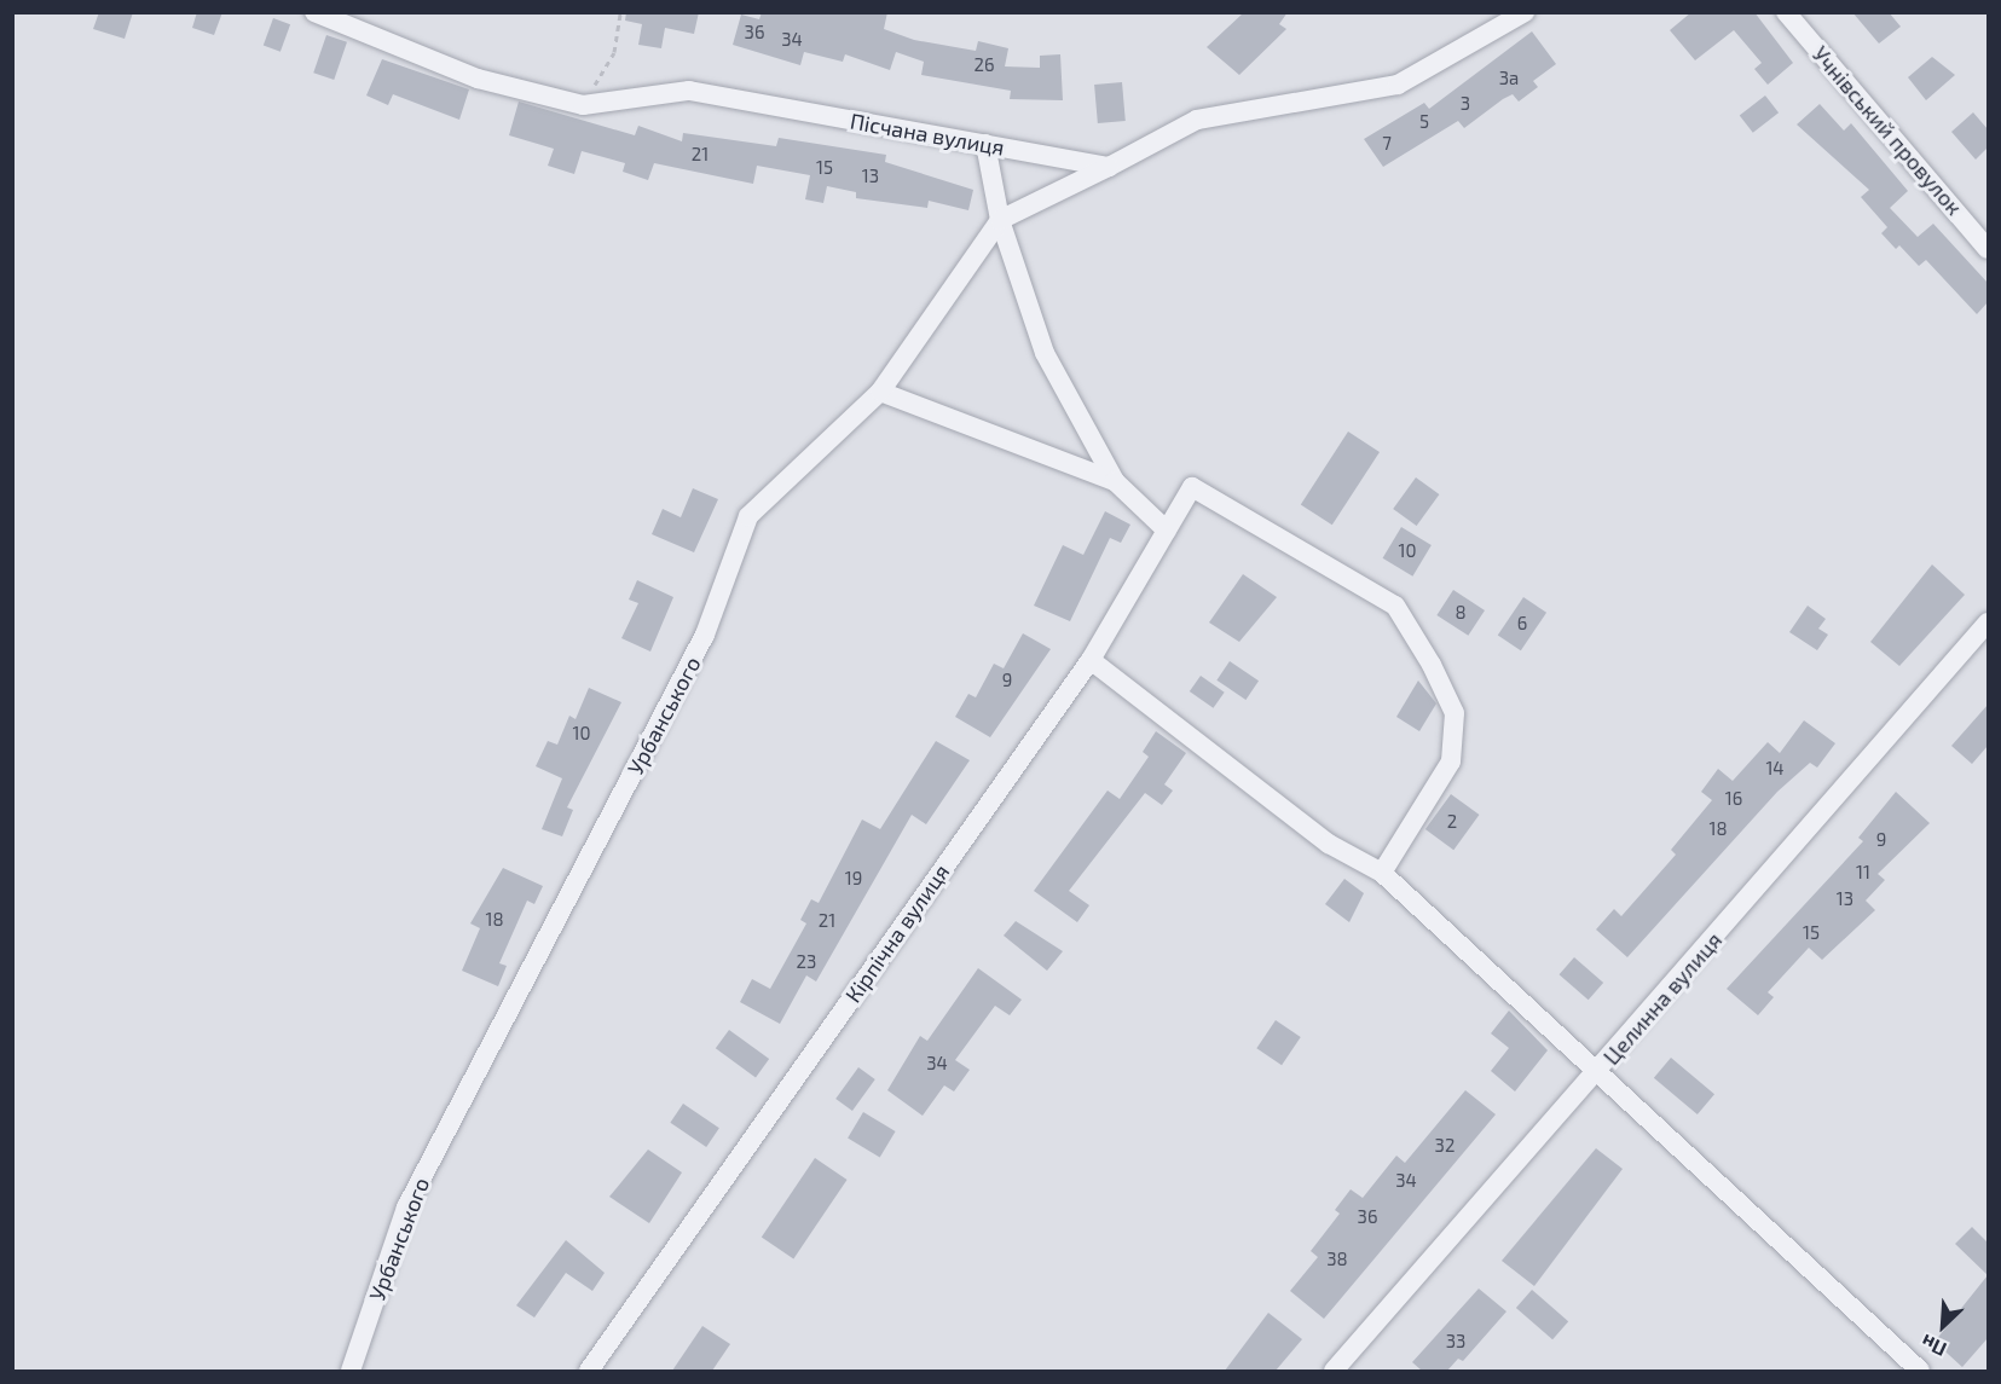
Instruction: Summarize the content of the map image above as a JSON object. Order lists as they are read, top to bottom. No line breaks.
{"streets":{"street":["Учнівський провулок","Пiсчана вулиця","Урбанського","Кiрпiчна вулиця","Целинна вулиця"]},"crossings":[["Пiсчана вулиця","Урбанського"]],"house_numbers":["36","34","26","3а","3","5","7","21","15","13","10","8","6","9","10","14","16","2","18","9","11","19","13","18","21","15","23","34","32","34","36","38","33"],"north":"bottom left"}
